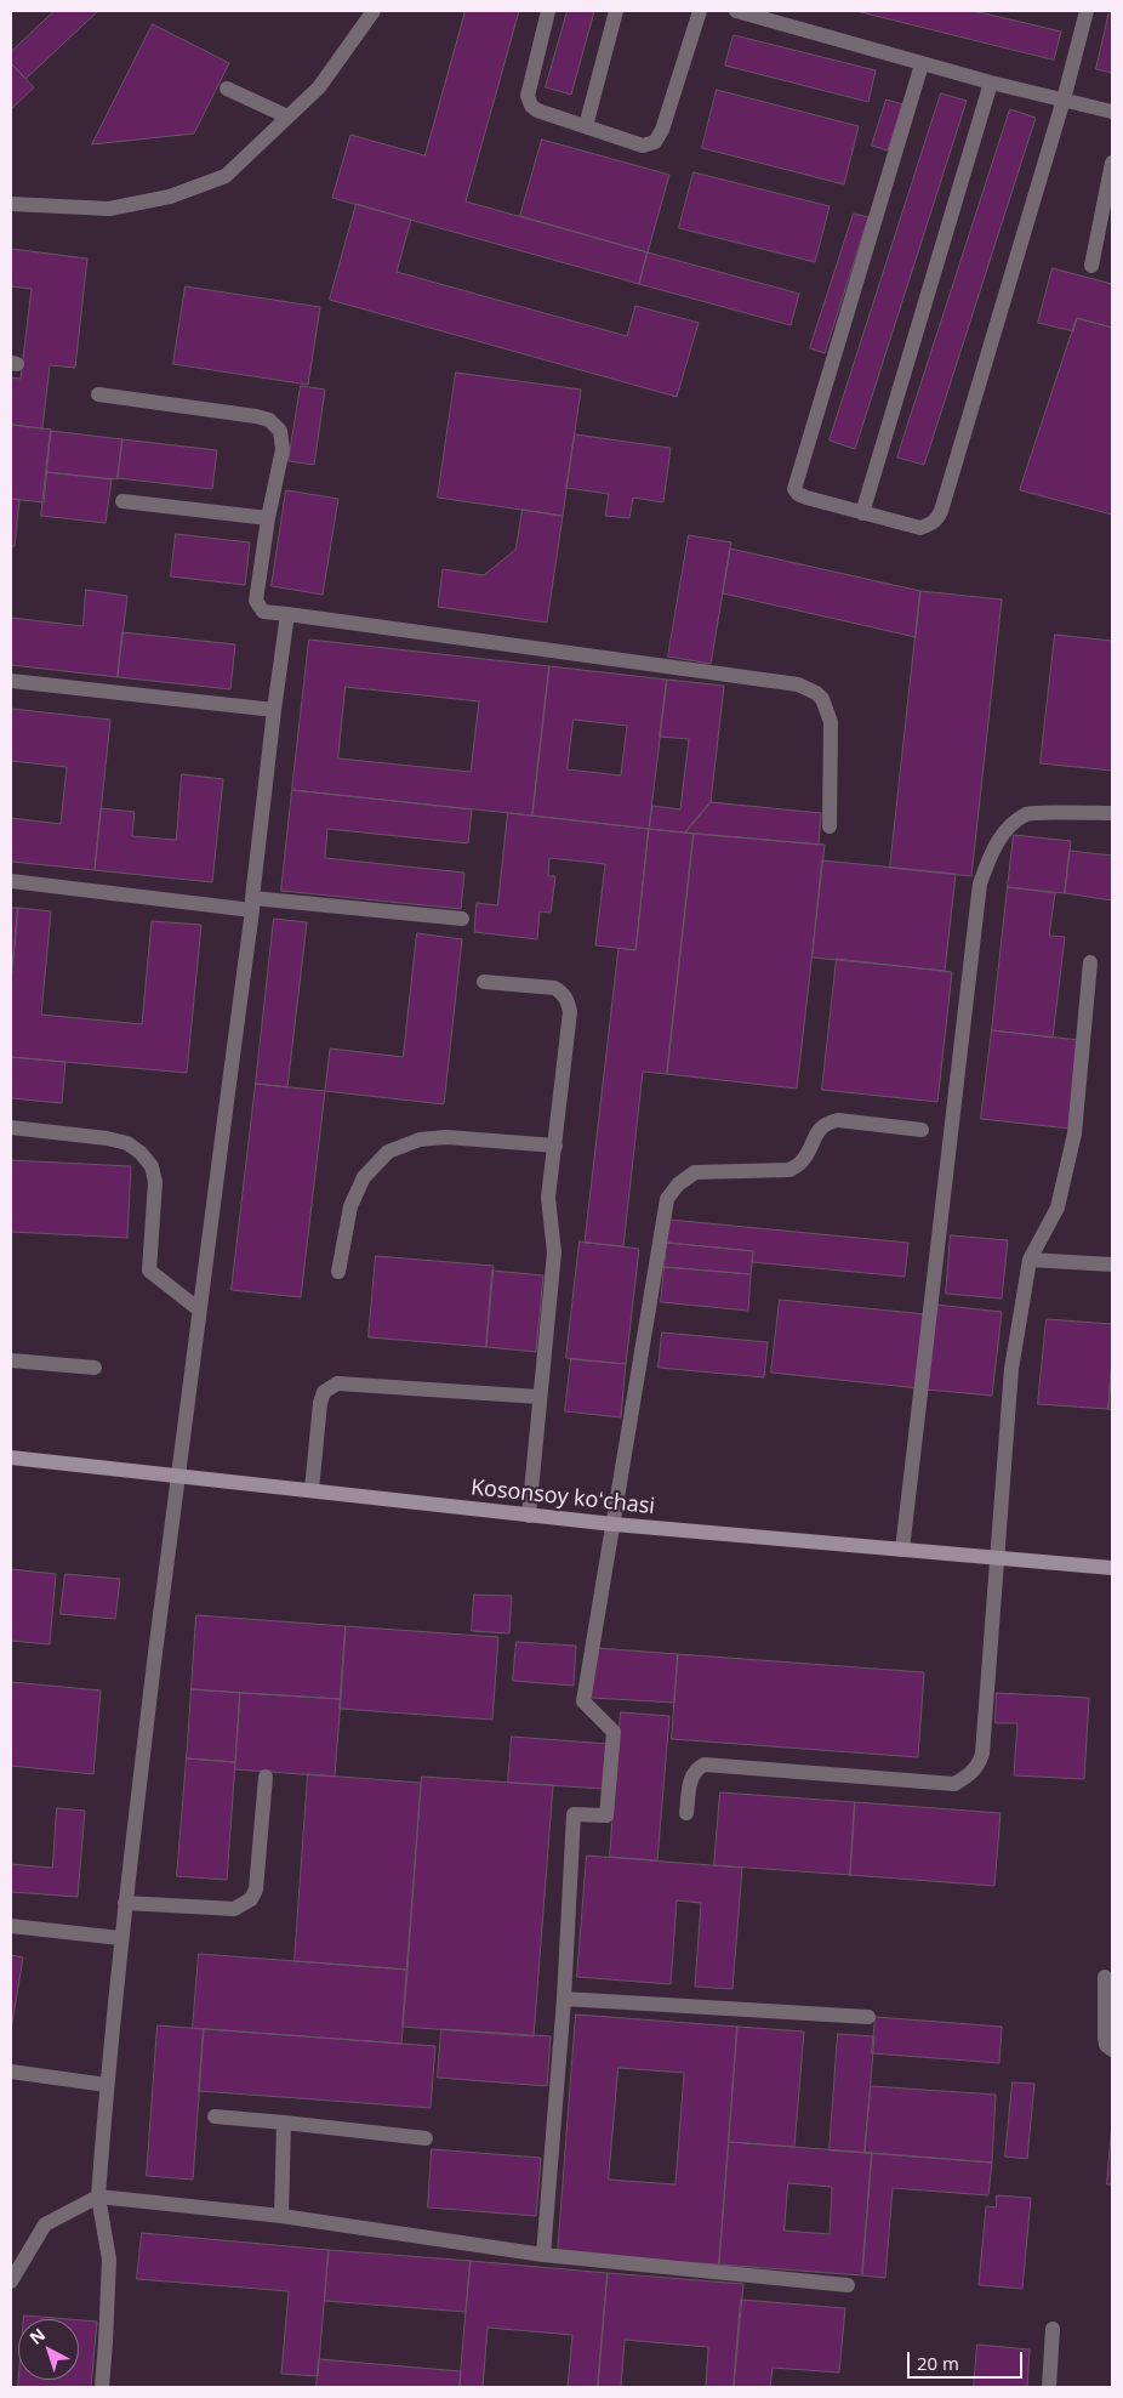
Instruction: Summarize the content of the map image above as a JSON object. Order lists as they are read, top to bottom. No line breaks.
{"streets":{"main road":["Kosonsoy koʻchasi"]},"scale_bar":"20 m","north":"top left"}
